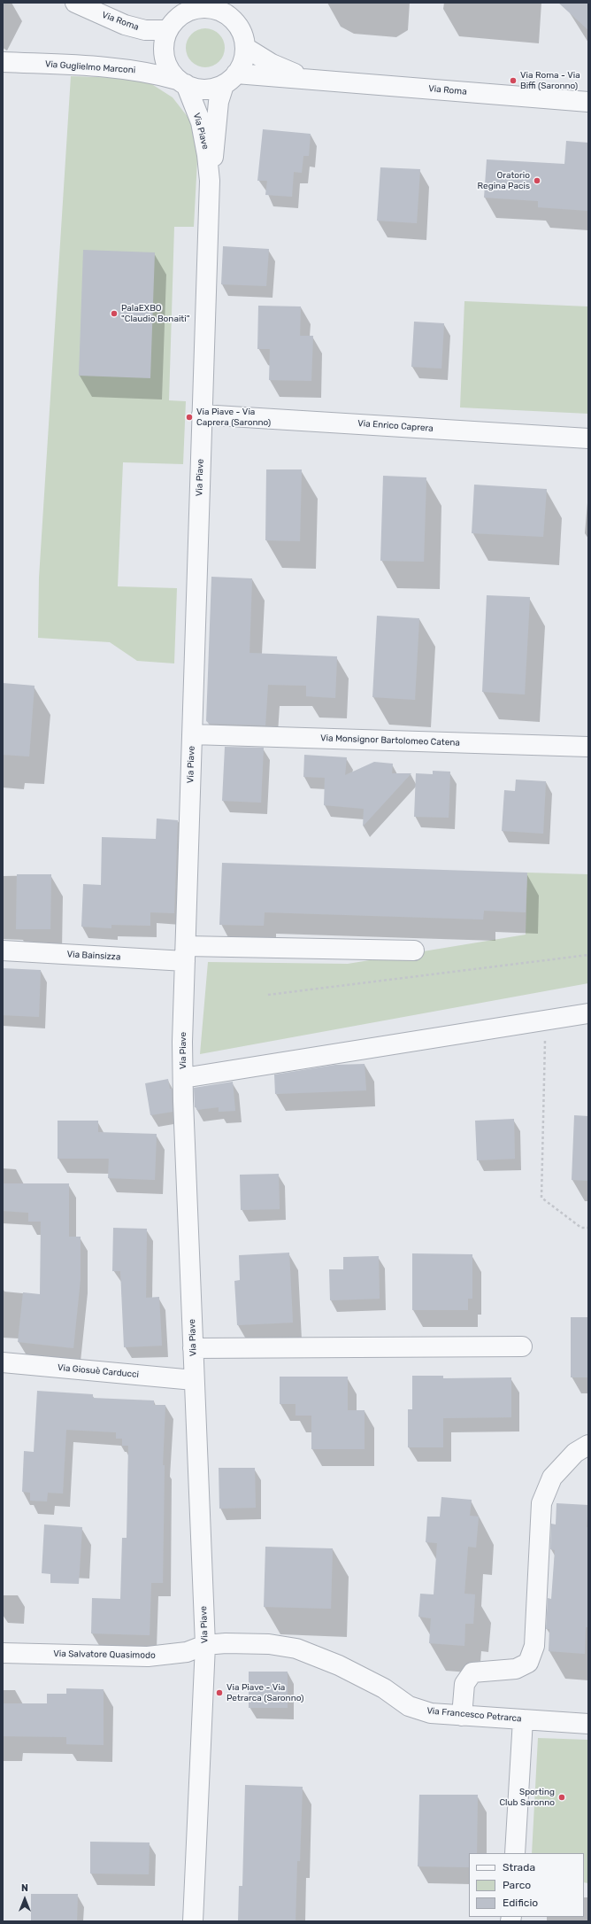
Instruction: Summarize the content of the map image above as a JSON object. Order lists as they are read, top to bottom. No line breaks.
{"streets":{"street":["Via Roma","Via Guglielmo Marconi","Via Piave","Via Enrico Caprera","Via Monsignor Bartolomeo Catena","Via Bainsizza","Via Giosuè Carducci","Via Salvatore Quasimodo","Via Francesco Petrarca"]},"crossings":[["Via Roma","Via Guglielmo Marconi"],["Via Roma","Via Piave"],["Via Guglielmo Marconi","Via Piave"],["Via Piave","Via Enrico Caprera"],["Via Piave","Via Monsignor Bartolomeo Catena"],["Via Piave","Via Bainsizza"],["Via Piave","Via Giosuè Carducci"],["Via Piave","Via Salvatore Quasimodo"],["Via Piave","Via Francesco Petrarca"],["Via Salvatore Quasimodo","Via Francesco Petrarca"]],"places":["Via Roma - Via Biffi (Saronno)","Oratorio Regina Pacis","PalaEXBO \"Claudio Bonaiti\"","Via Piave - Via Caprera (Saronno)","Via Piave - Via Petrarca (Saronno)","Sporting Club Saronno"],"legend":["Strada","Parco","Edificio"],"north":"top"}
